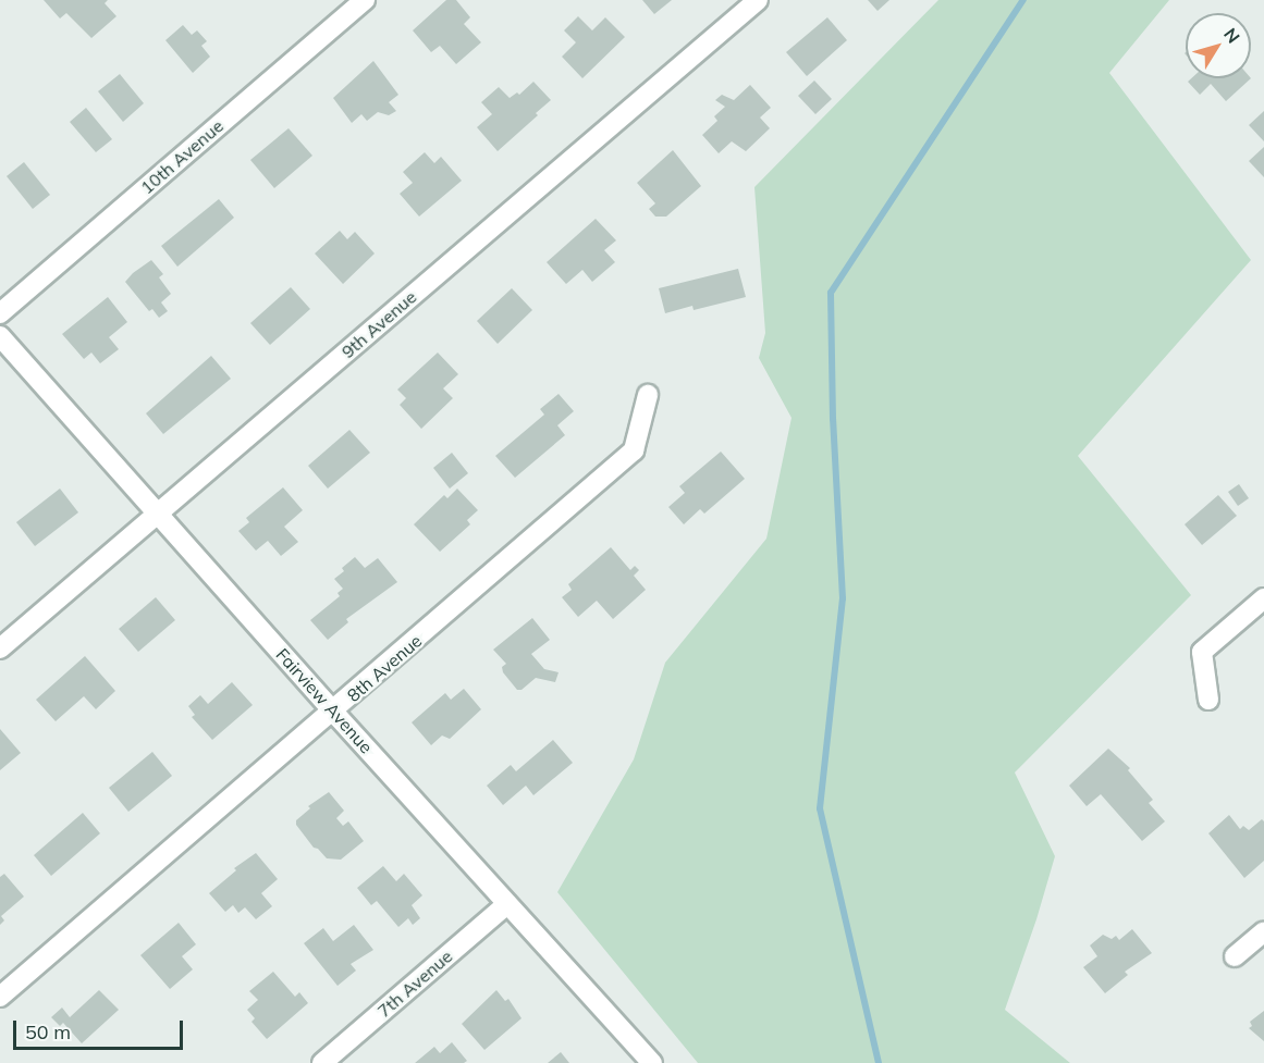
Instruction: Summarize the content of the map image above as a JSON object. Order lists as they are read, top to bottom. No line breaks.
{"streets":{"street":["10th Avenue","9th Avenue","8th Avenue","Fairview Avenue","7th Avenue"]},"crossings":[["9th Avenue","Fairview Avenue"],["8th Avenue","Fairview Avenue"],["Fairview Avenue","7th Avenue"]],"scale_bar":"50 m","north":"top right"}
